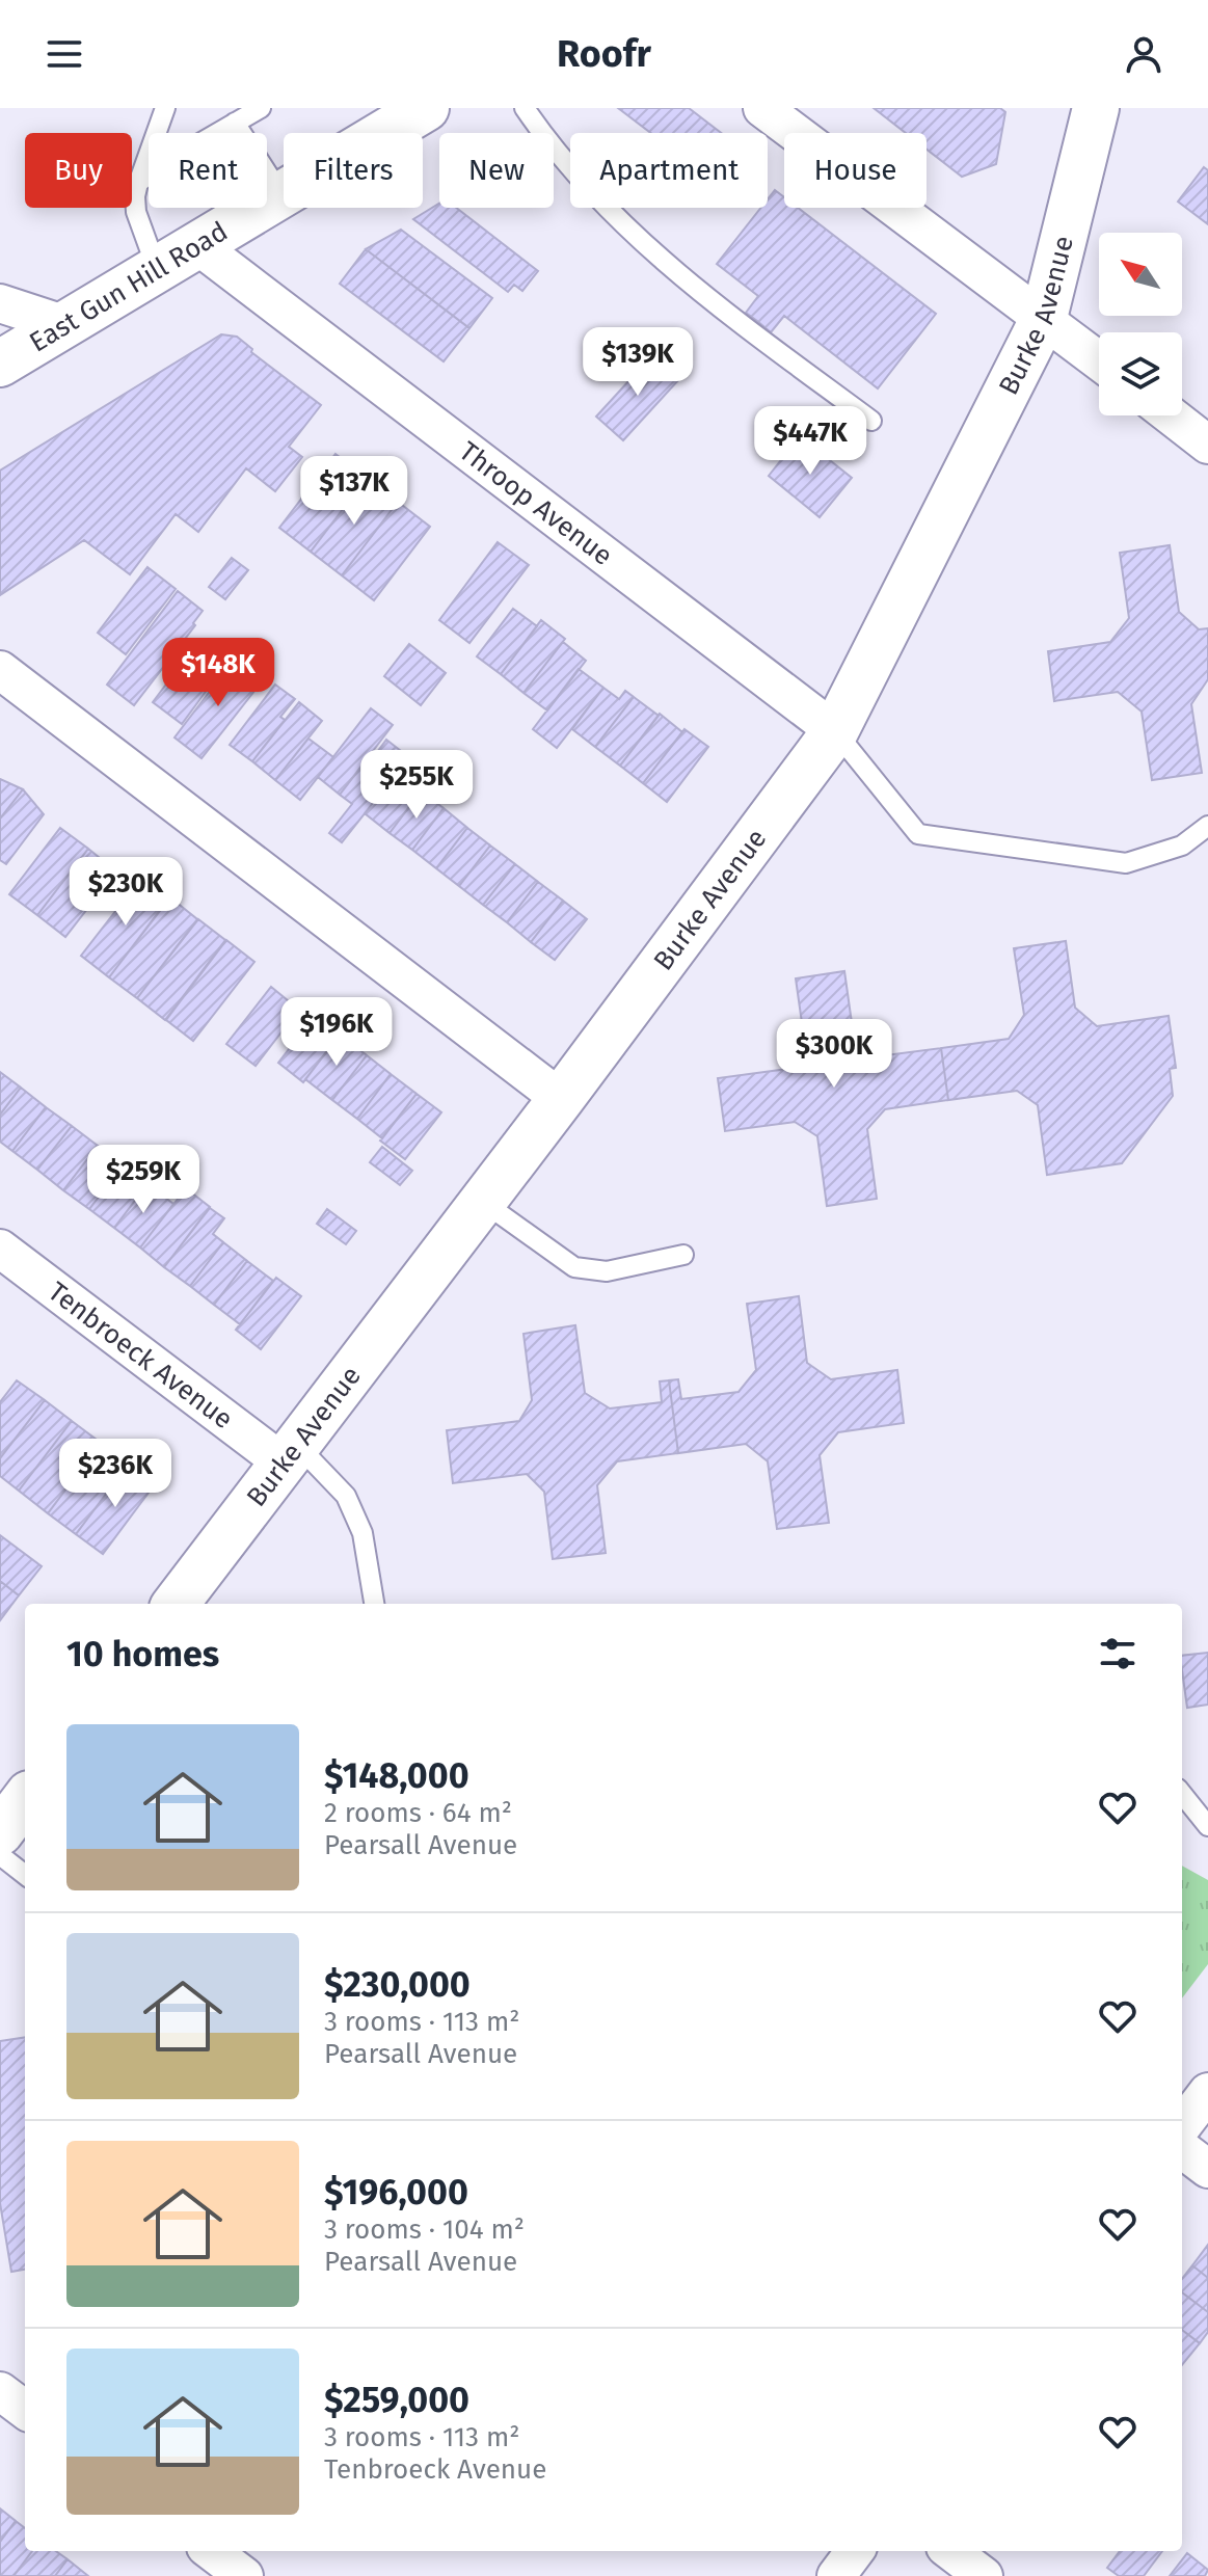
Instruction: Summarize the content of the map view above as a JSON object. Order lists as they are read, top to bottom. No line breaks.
{"streets":{"main road":["East Gun Hill Road","Burke Avenue"],"street":["Throop Avenue","Tenbroeck Avenue"]},"crossings":[["East Gun Hill Road","Throop Avenue"],["Burke Avenue","Throop Avenue"],["Burke Avenue","Tenbroeck Avenue"]],"north":"top left","page":{"header":"Roofr","chip":["Buy","Rent","Filters","New","Apartment","House"],"price":["$139K","$447K","$137K","$148K","$255K","$230K","$196K","$300K","$259K","$236K"],"heading":"10 homes","list":[{"name":"$148,000","note":"2 rooms · 64 m² · Pearsall Avenue"},{"name":"$230,000","note":"3 rooms · 113 m² · Pearsall Avenue"},{"name":"$196,000","note":"3 rooms · 104 m² · Pearsall Avenue"},{"name":"$259,000","note":"3 rooms · 113 m² · Tenbroeck Avenue"}]}}
